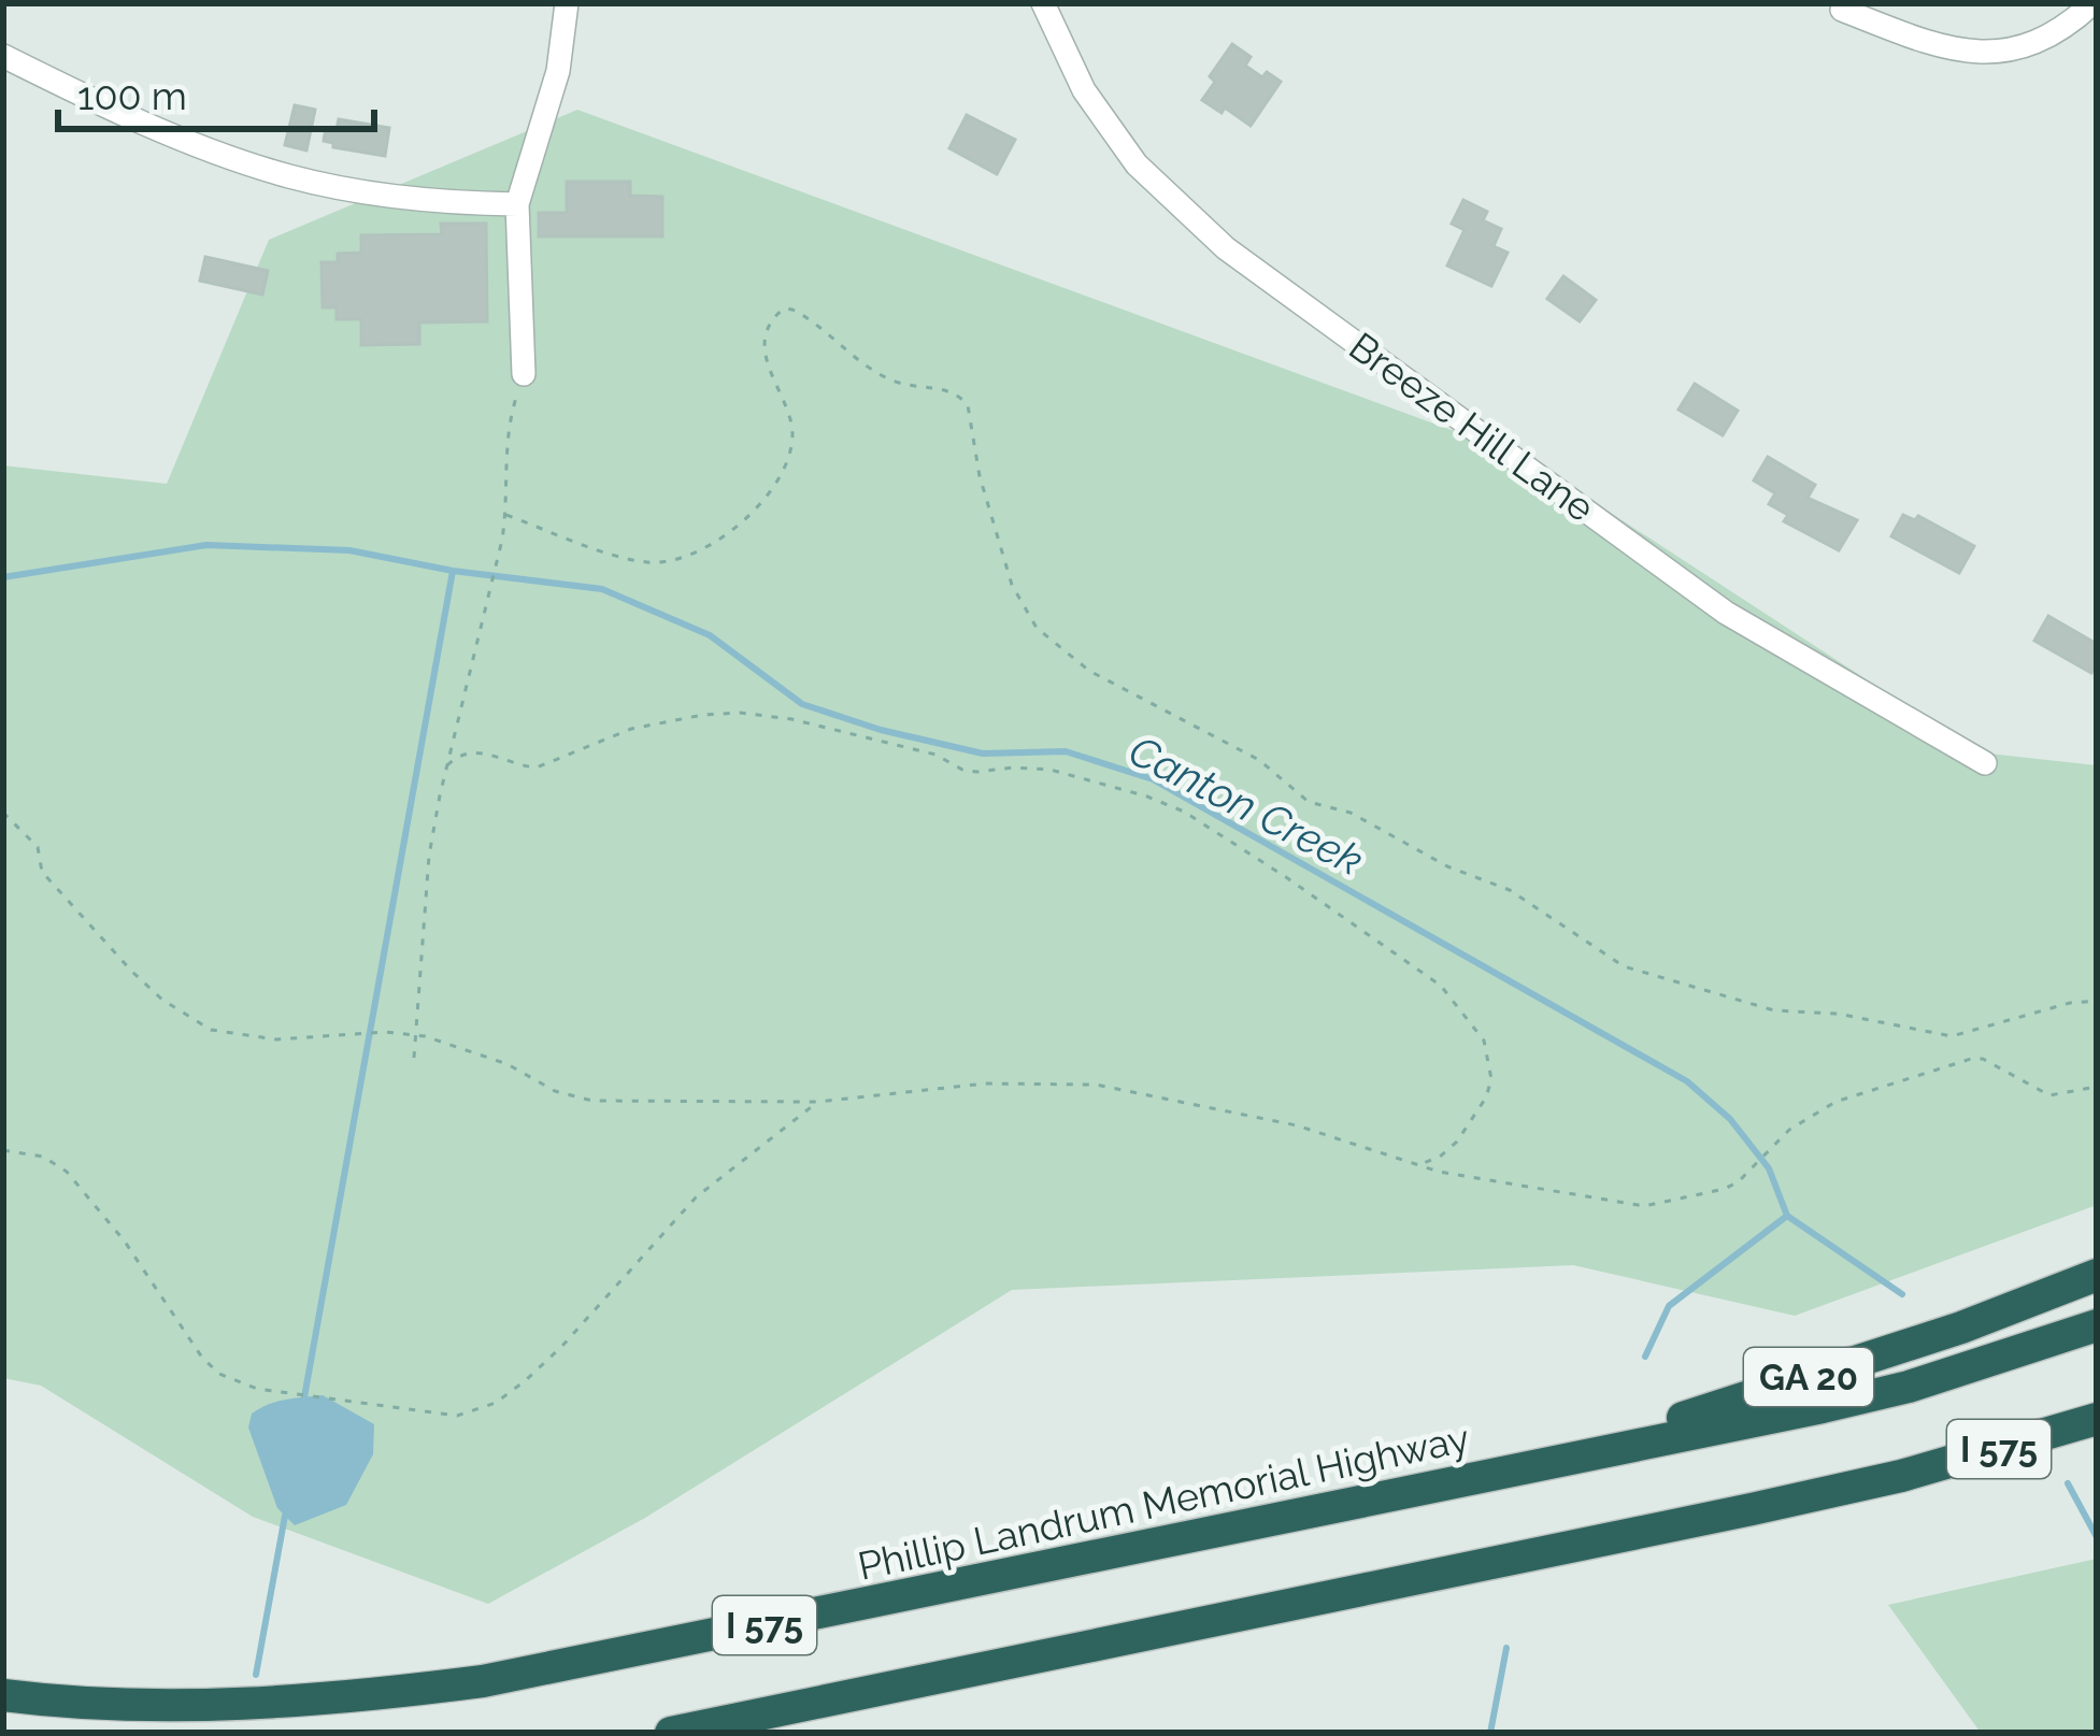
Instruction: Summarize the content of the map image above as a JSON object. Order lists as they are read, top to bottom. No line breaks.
{"streets":{"highway":["GA 20","I 575","Phillip Landrum Memorial Highway"],"street":["Breeze Hill Lane"]},"crossings":[["GA 20","Phillip Landrum Memorial Highway"]],"water":["Canton Creek"],"scale_bar":"100 m"}
